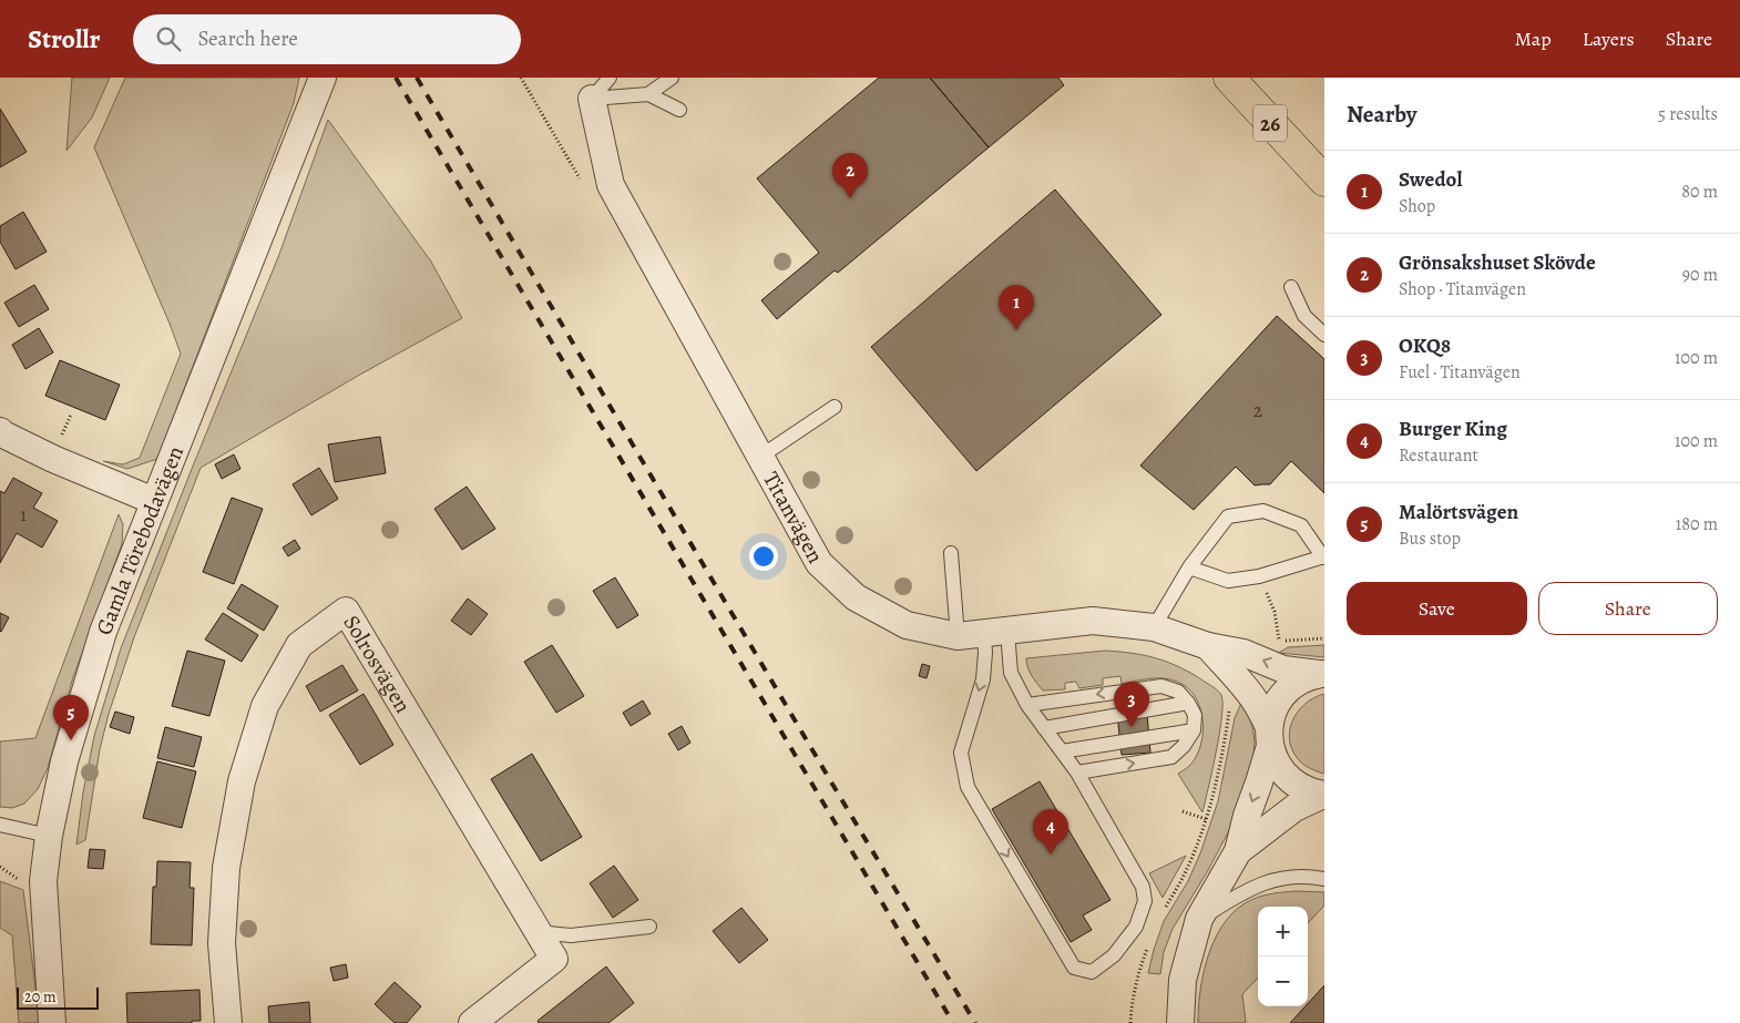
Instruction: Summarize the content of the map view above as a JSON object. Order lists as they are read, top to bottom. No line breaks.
{"streets":{"highway":["26"],"street":["Titanvägen","Gamla Törebodavägen","Solrosvägen"]},"house_numbers":["2","1"],"scale_bar":"20 m","page":{"header":"Strollr","search":"Search here","nav":["Map","Layers","Share"],"heading":["Nearby","5 results"],"list":[{"mark":"1","name":"Swedol","note":"Shop","value":"80 m"},{"mark":"2","name":"Grönsakshuset Skövde","note":"Shop · Titanvägen","value":"90 m"},{"mark":"3","name":"OKQ8","note":"Fuel · Titanvägen","value":"100 m"},{"mark":"4","name":"Burger King","note":"Restaurant","value":"100 m"},{"mark":"5","name":"Malörtsvägen","note":"Bus stop","value":"180 m"}],"pins":["2","1","3","5","4"],"buttons":["Save","Share"],"map_buttons":["+","−"],"scale":"20 m"}}
